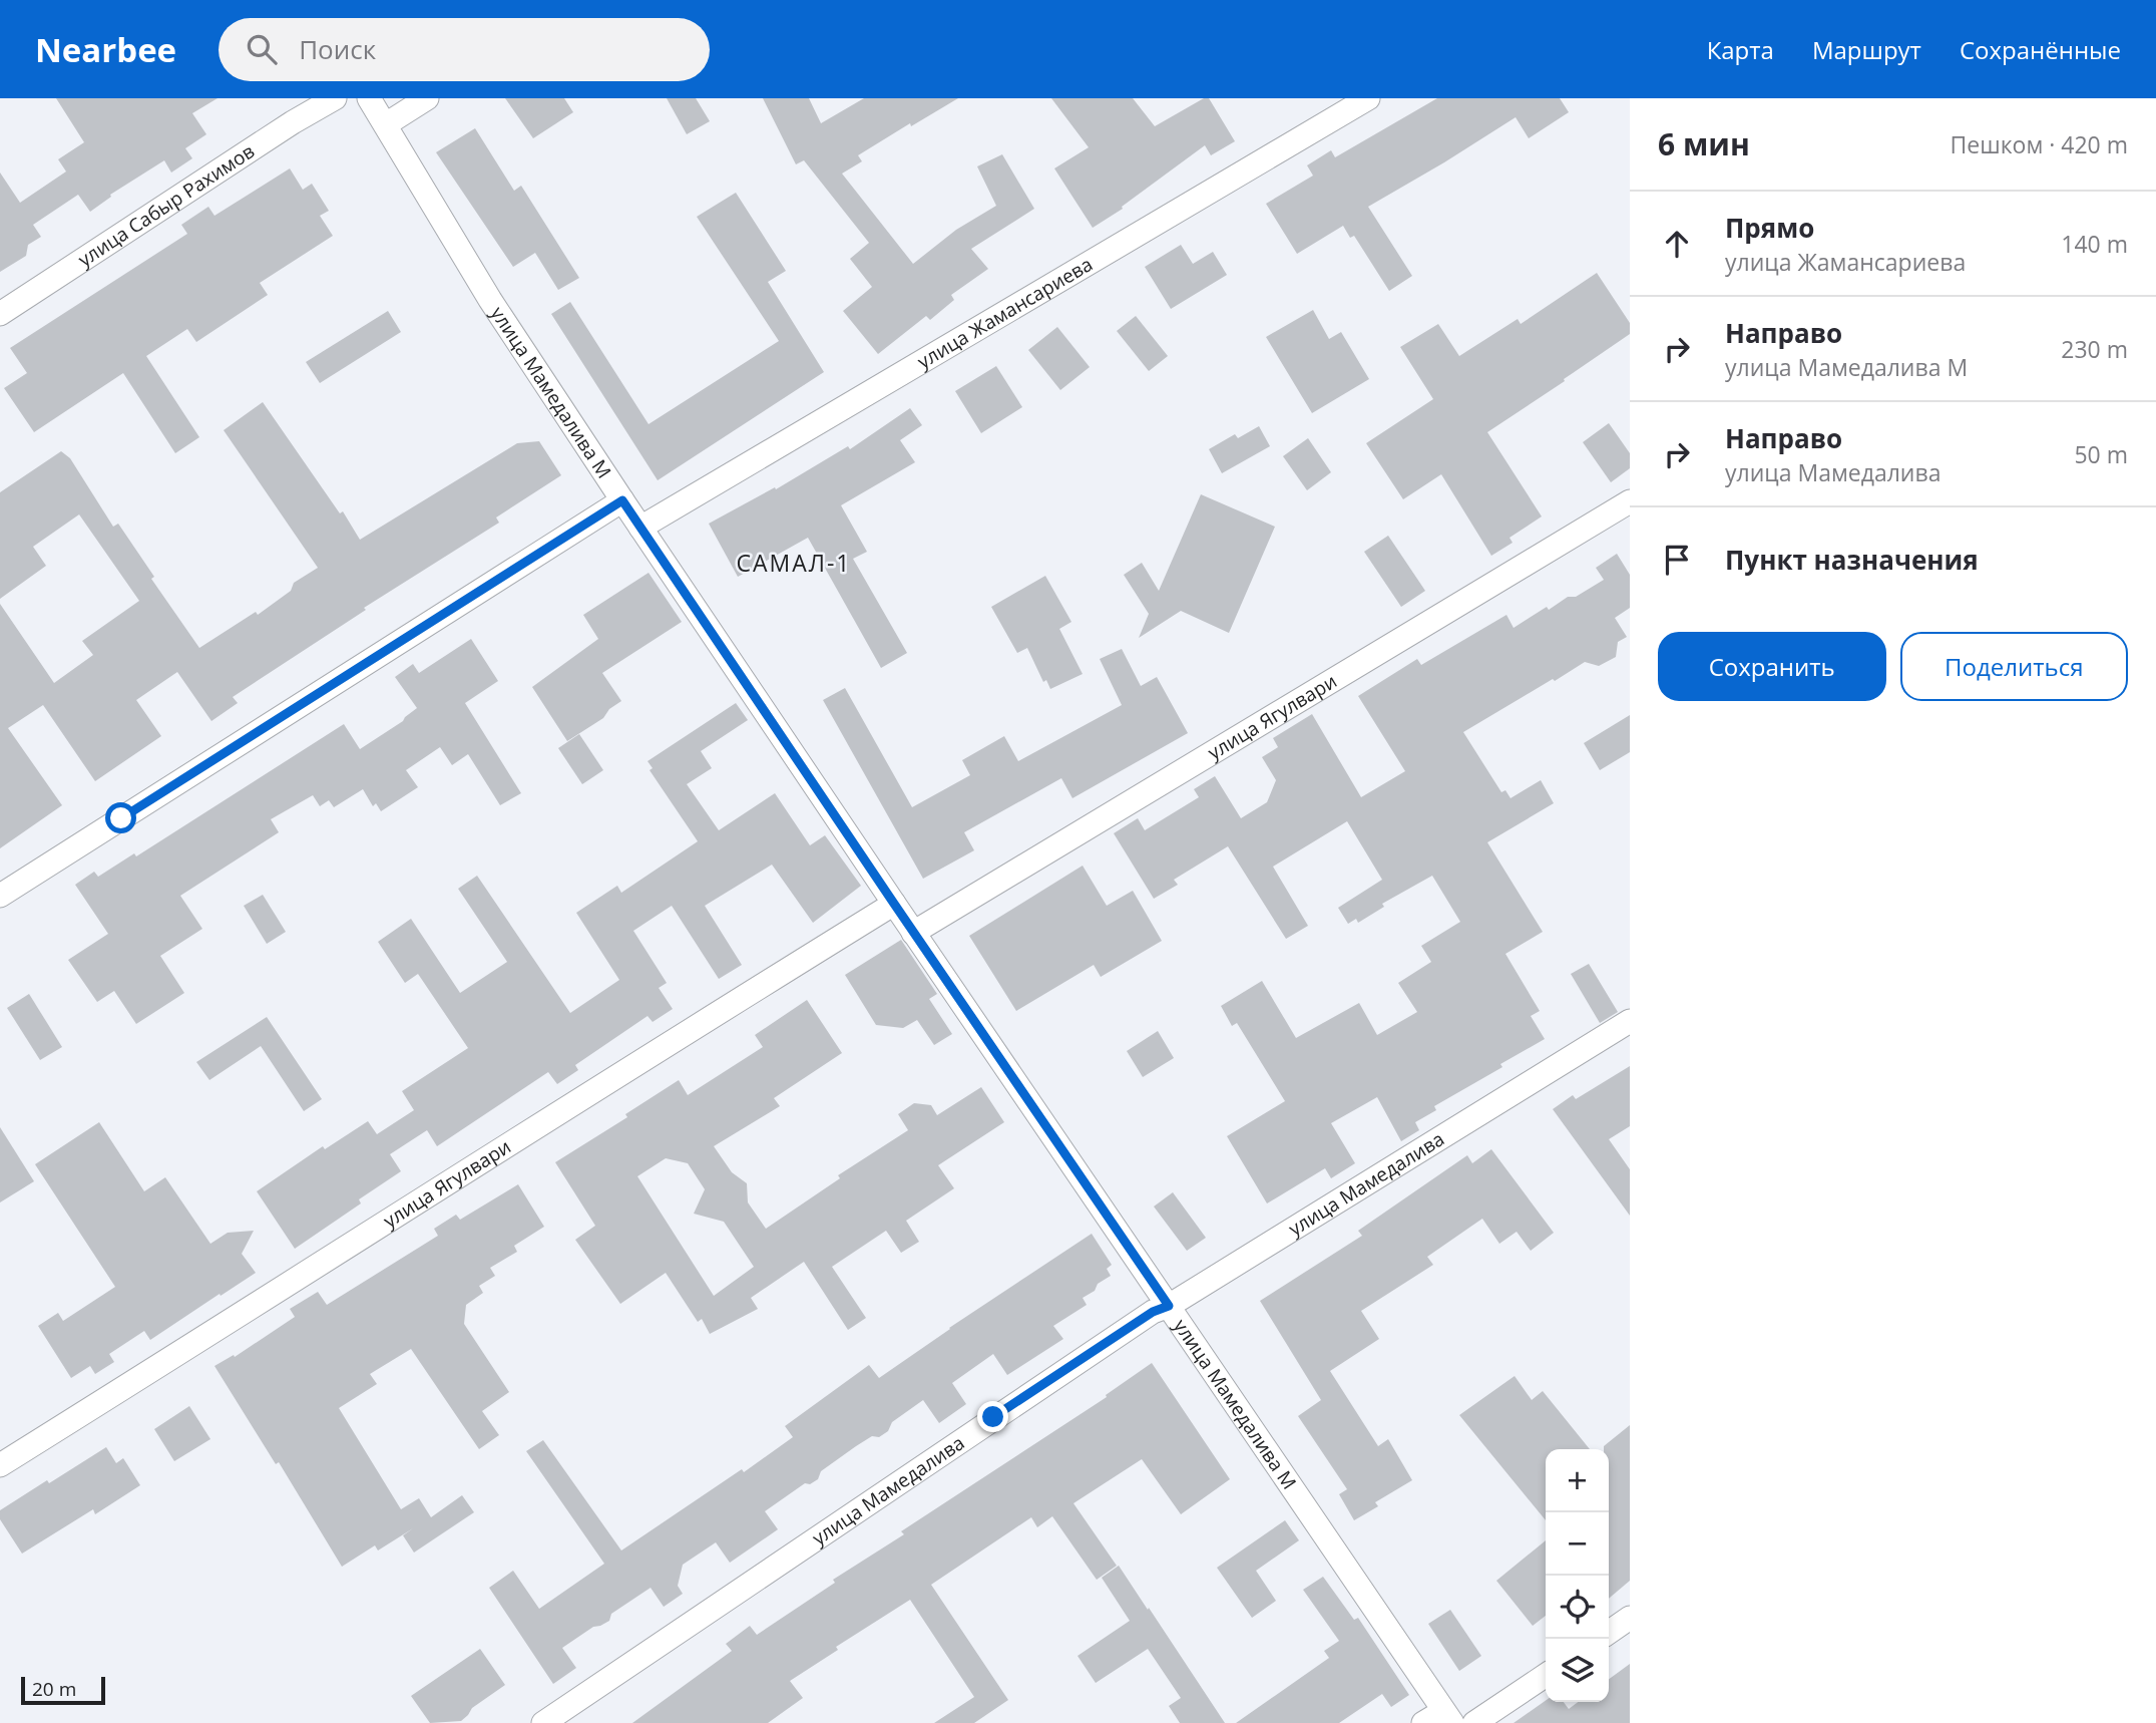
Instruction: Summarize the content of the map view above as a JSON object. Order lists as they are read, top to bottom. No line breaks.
{"streets":{"street":["улица Сабыр Рахимов","улица Жамансариева","улица Мамедалива М","улица Ягулвари","улица Мамедалива"]},"crossings":[["улица Жамансариева","улица Мамедалива М"],["улица Мамедалива М","улица Ягулвари"],["улица Мамедалива М","улица Мамедалива"]],"districts":["САМАЛ-1"],"scale_bar":"20 m","page":{"header":"Nearbee","search":"Поиск","nav":["Карта","Маршрут","Сохранённые"],"heading":["6 мин","Пешком · 420 m"],"list":[["Прямо","улица Жамансариева","140 m"],["Направо","улица Мамедалива М","230 m"],["Направо","улица Мамедалива","50 m"],"Пункт назначения"],"buttons":["Сохранить","Поделиться"],"map_buttons":["+","−"],"scale":"20 m"}}
